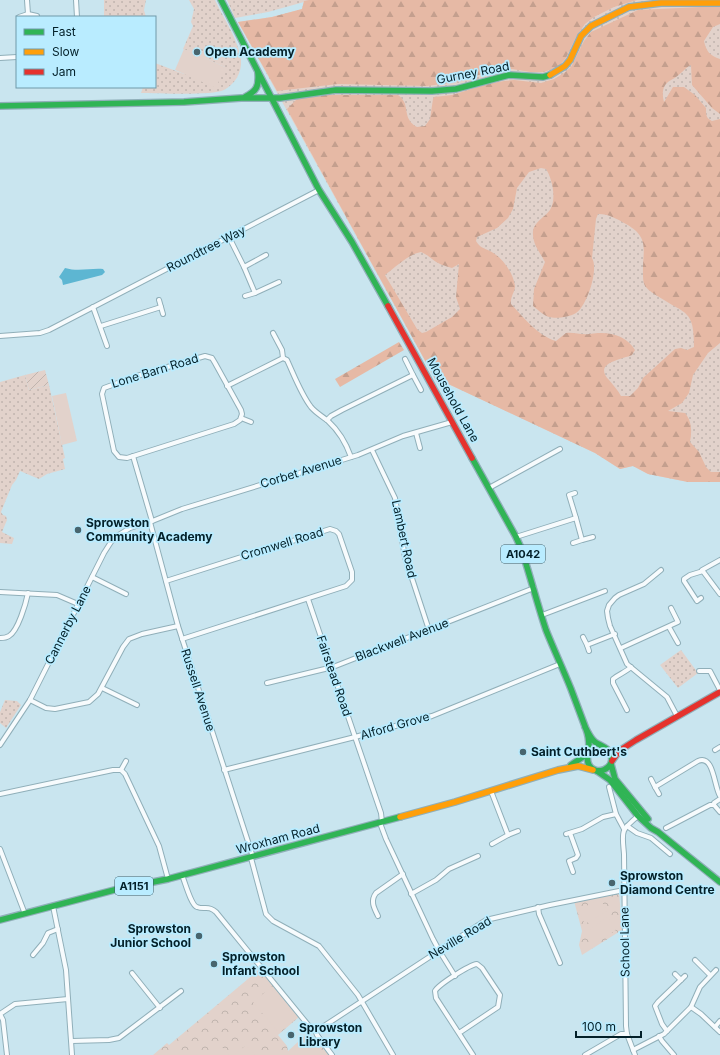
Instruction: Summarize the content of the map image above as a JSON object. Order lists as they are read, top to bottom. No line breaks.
{"streets":{"main road":["Gurney Road","Mousehold Lane","A1042","Wroxham Road","A1151"],"street":["Roundtree Way","Lone Barn Road","Corbet Avenue","Lambert Road","Cromwell Road","Cannerby Lane","Blackwell Avenue","Fairstead Road","Russell Avenue","Alford Grove","Neville Road","School Lane"]},"crossings":[["Gurney Road","Mousehold Lane"],["Gurney Road","A1042"],["Roundtree Way","Mousehold Lane"],["Mousehold Lane","Corbet Avenue"],["Mousehold Lane","A1042"],["Mousehold Lane","Blackwell Avenue"],["Mousehold Lane","Alford Grove"],["Mousehold Lane","Wroxham Road"],["Corbet Avenue","Lambert Road"],["Corbet Avenue","Cannerby Lane"],["Corbet Avenue","Russell Avenue"],["Lambert Road","Blackwell Avenue"],["Cromwell Road","Fairstead Road"],["Cromwell Road","Russell Avenue"],["Cannerby Lane","Russell Avenue"],["Blackwell Avenue","Fairstead Road"],["Fairstead Road","Alford Grove"],["Fairstead Road","Wroxham Road"],["Fairstead Road","Neville Road"],["Russell Avenue","Alford Grove"],["Russell Avenue","Wroxham Road"],["Russell Avenue","Neville Road"],["Neville Road","School Lane"]],"places":["Open Academy","Sprowston Community Academy","Saint Cuthbert's","Sprowston Diamond Centre","Sprowston Junior School","Sprowston Infant School","Sprowston Library"],"legend":["Fast","Slow","Jam"],"scale_bar":"100 m"}
